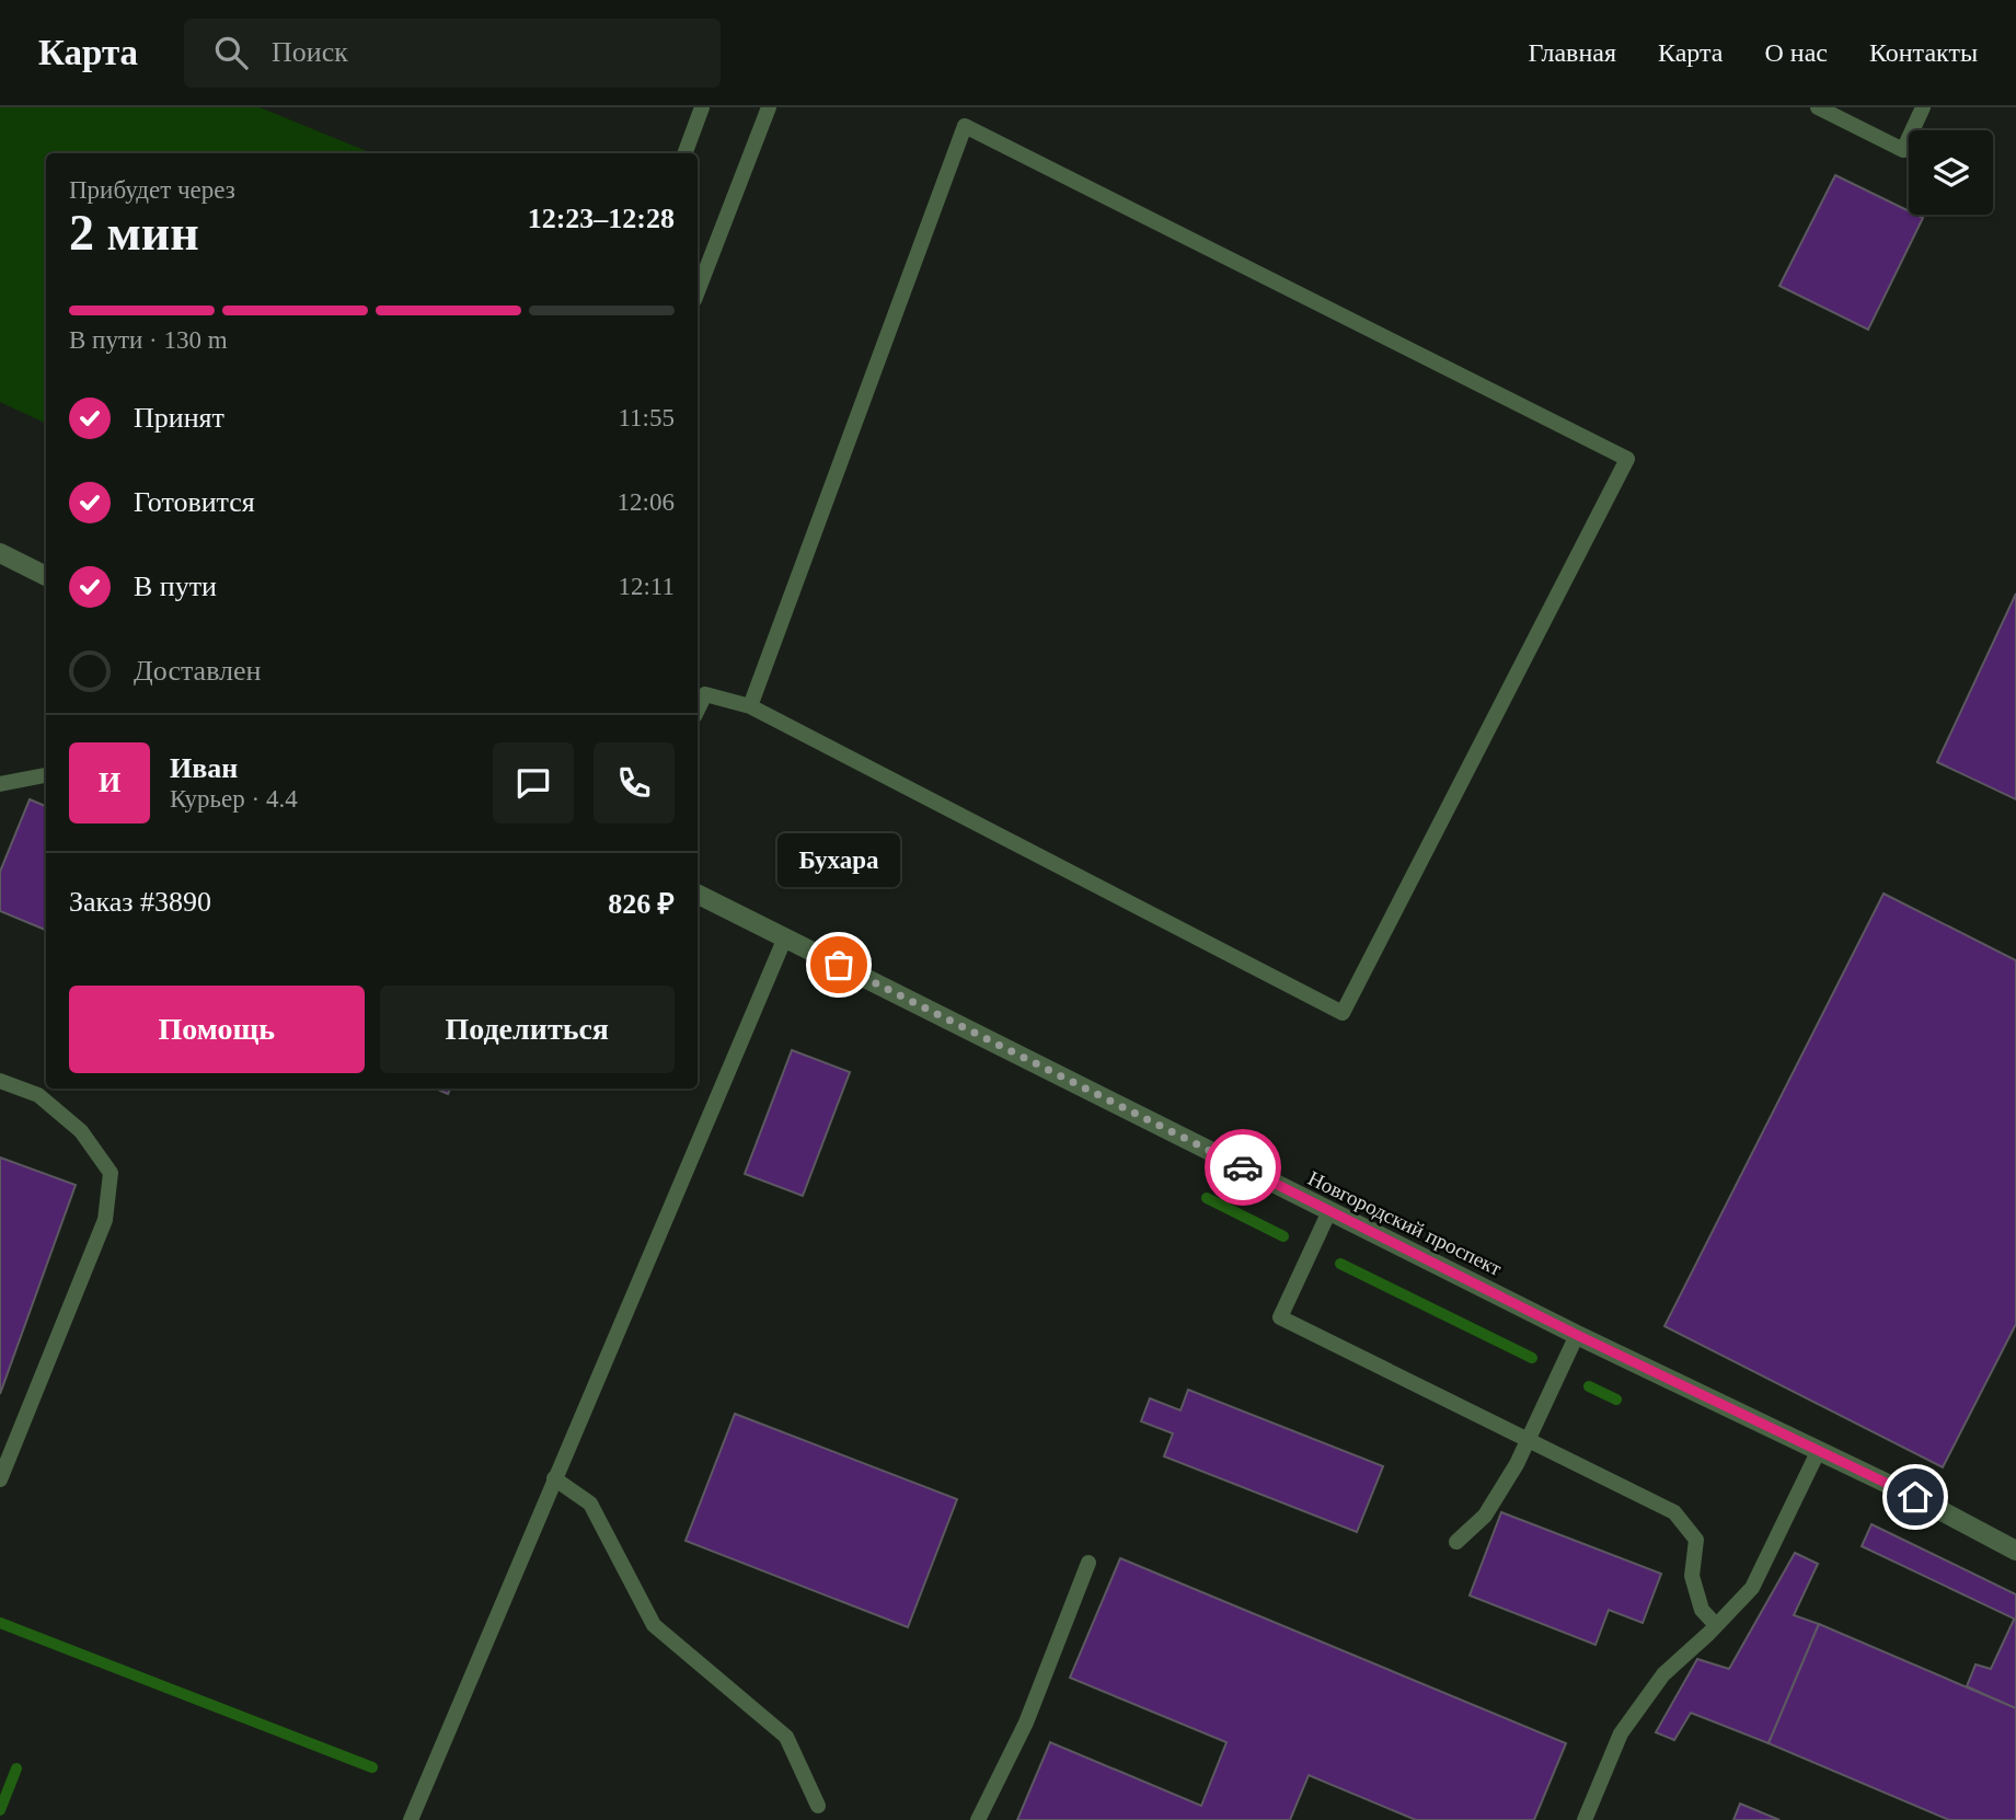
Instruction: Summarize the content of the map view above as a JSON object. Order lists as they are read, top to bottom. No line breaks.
{"streets":{"street":["Новгородский проспект"]},"places":["Бухара"],"page":{"header":"Карта","search":"Поиск","nav":["Главная","Карта","О нас","Контакты"],"heading":["2 мин","Прибудет через","12:23–12:28"],"panel":["Иван","Курьер · 4.4","Заказ #3890","826 ₽"],"bar":"В пути · 130 m","list":[["Принят","11:55"],["Готовится","12:06"],["В пути","12:11"],"Доставлен"],"round":"И","bubble":"Бухара","buttons":["Помощь","Поделиться"]}}
